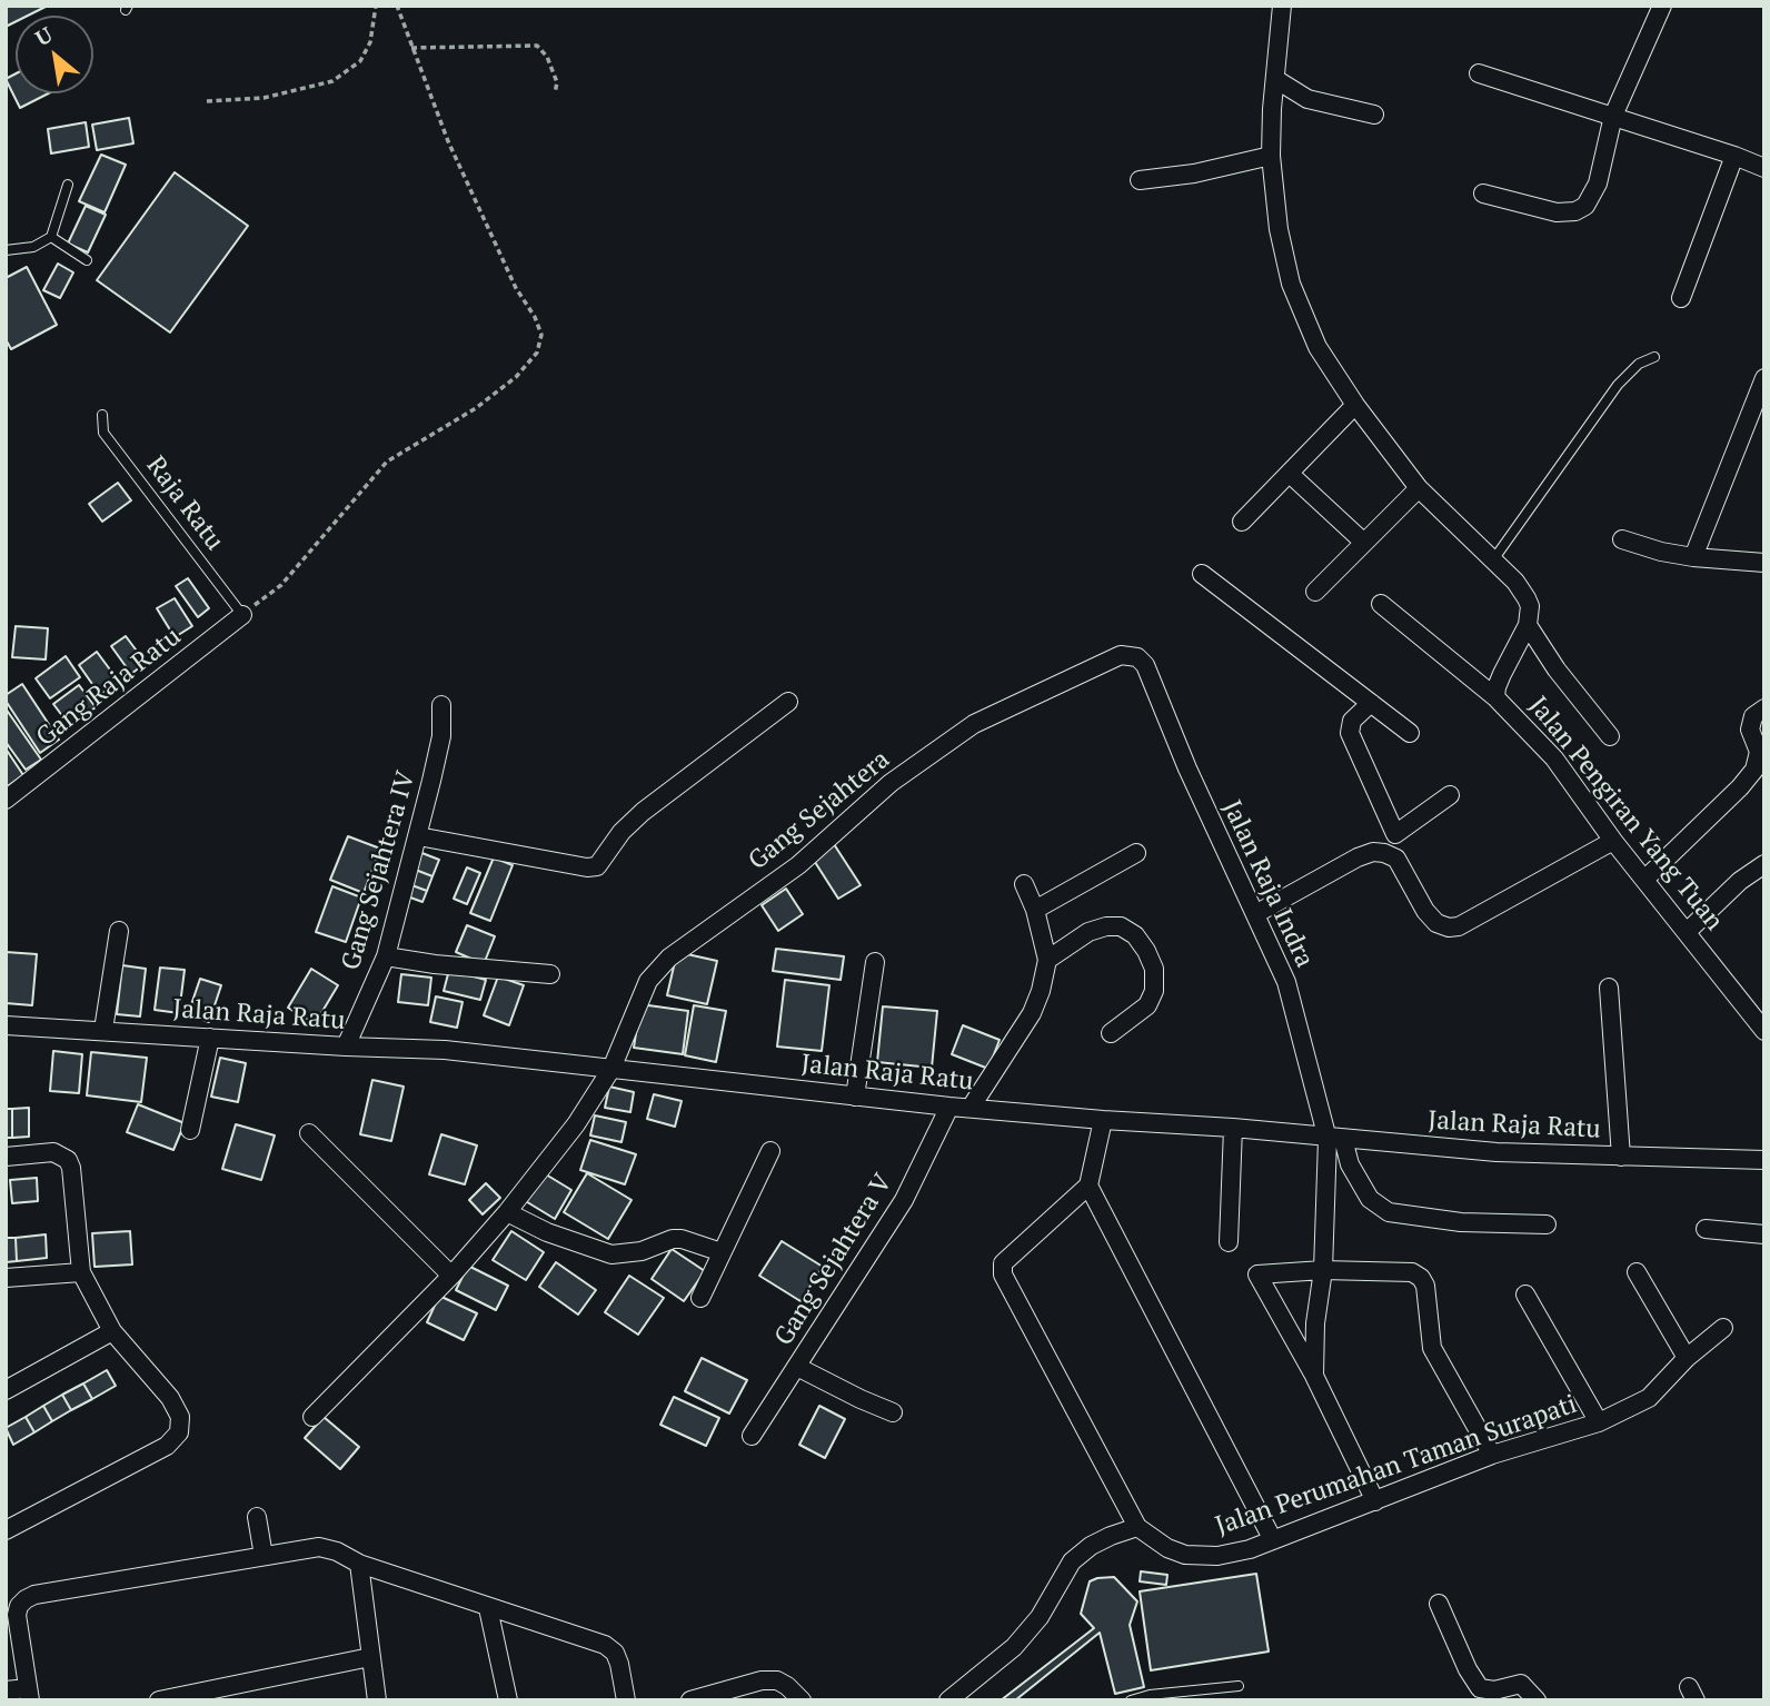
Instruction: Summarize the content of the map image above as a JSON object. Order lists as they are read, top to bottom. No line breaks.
{"streets":{"street":["Gang Raja Ratu","Gang Sejahtera","Jalan Pengiran Yang Tuan","Gang Sejahtera IV","Jalan Raja Indra","Jalan Raja Ratu","Gang Sejahtera V","Jalan Perumahan Taman Surapati"],"lane":["Raja Ratu"]},"crossings":[["Raja Ratu","Gang Raja Ratu"],["Gang Sejahtera","Jalan Raja Indra"],["Gang Sejahtera","Jalan Raja Ratu"],["Gang Sejahtera IV","Jalan Raja Ratu"],["Jalan Raja Indra","Jalan Raja Ratu"],["Jalan Raja Ratu","Gang Sejahtera V"]],"north":"top left"}
